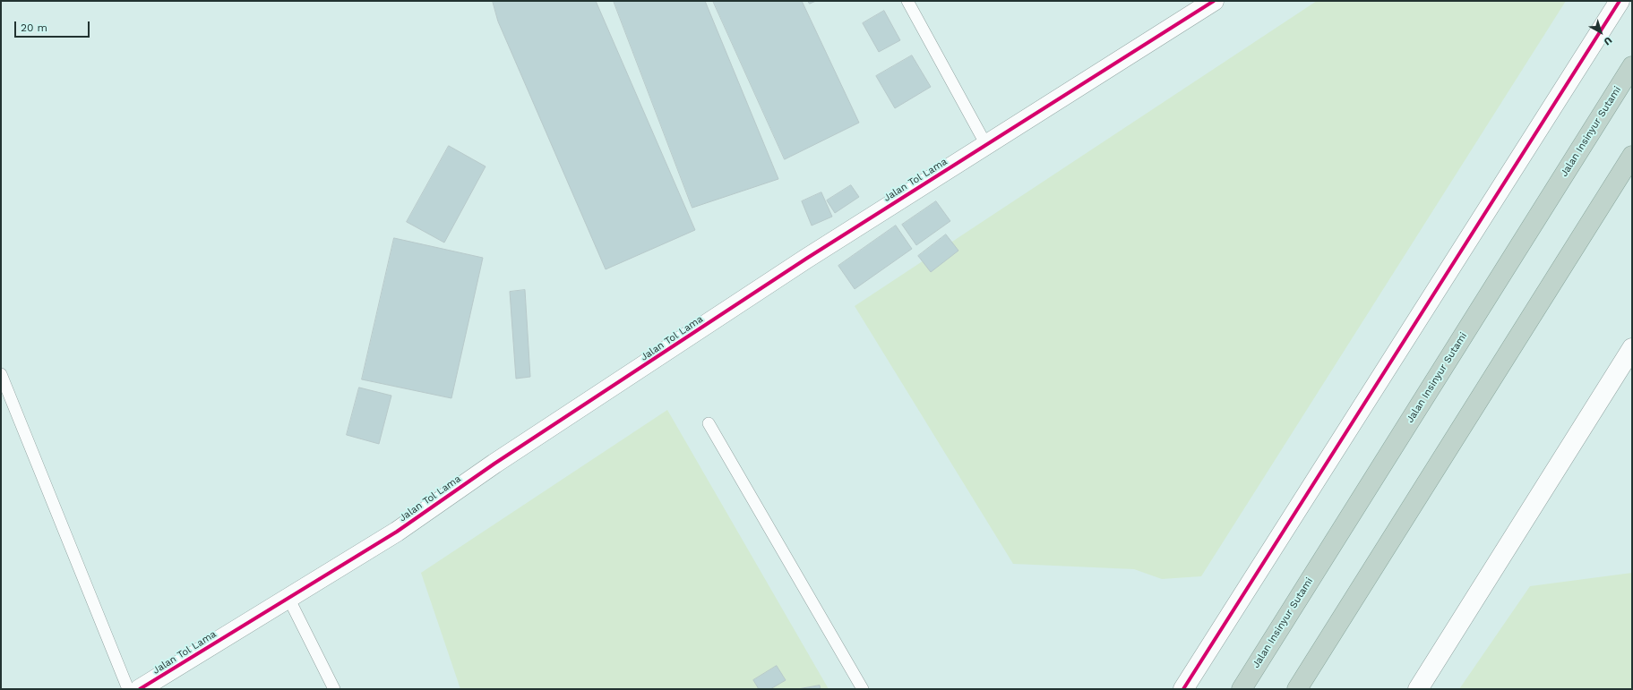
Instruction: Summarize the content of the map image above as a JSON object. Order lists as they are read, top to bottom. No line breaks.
{"streets":{"highway":["Jalan Insinyur Sutami"],"street":["Jalan Tol Lama"]},"scale_bar":"20 m","north":"bottom right"}
